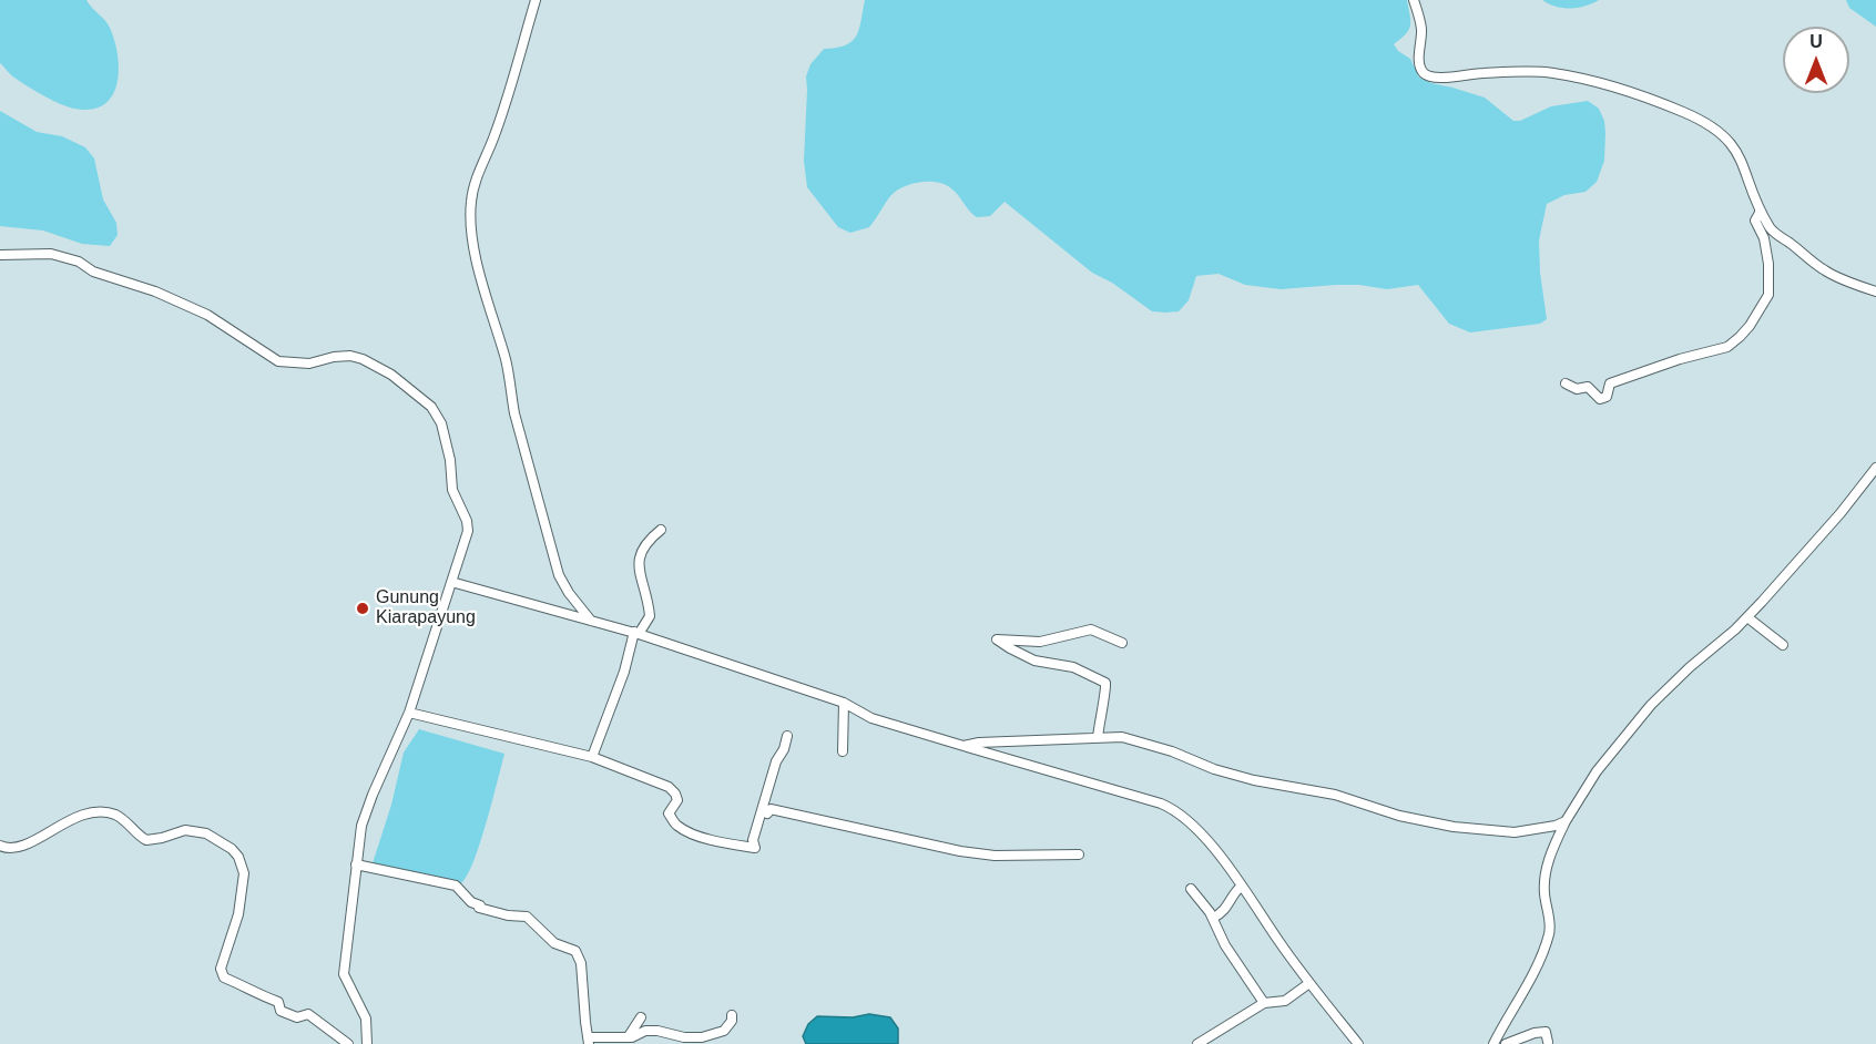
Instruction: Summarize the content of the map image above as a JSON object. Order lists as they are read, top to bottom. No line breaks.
{"places":["Gunung Kiarapayung"],"north":"top"}
